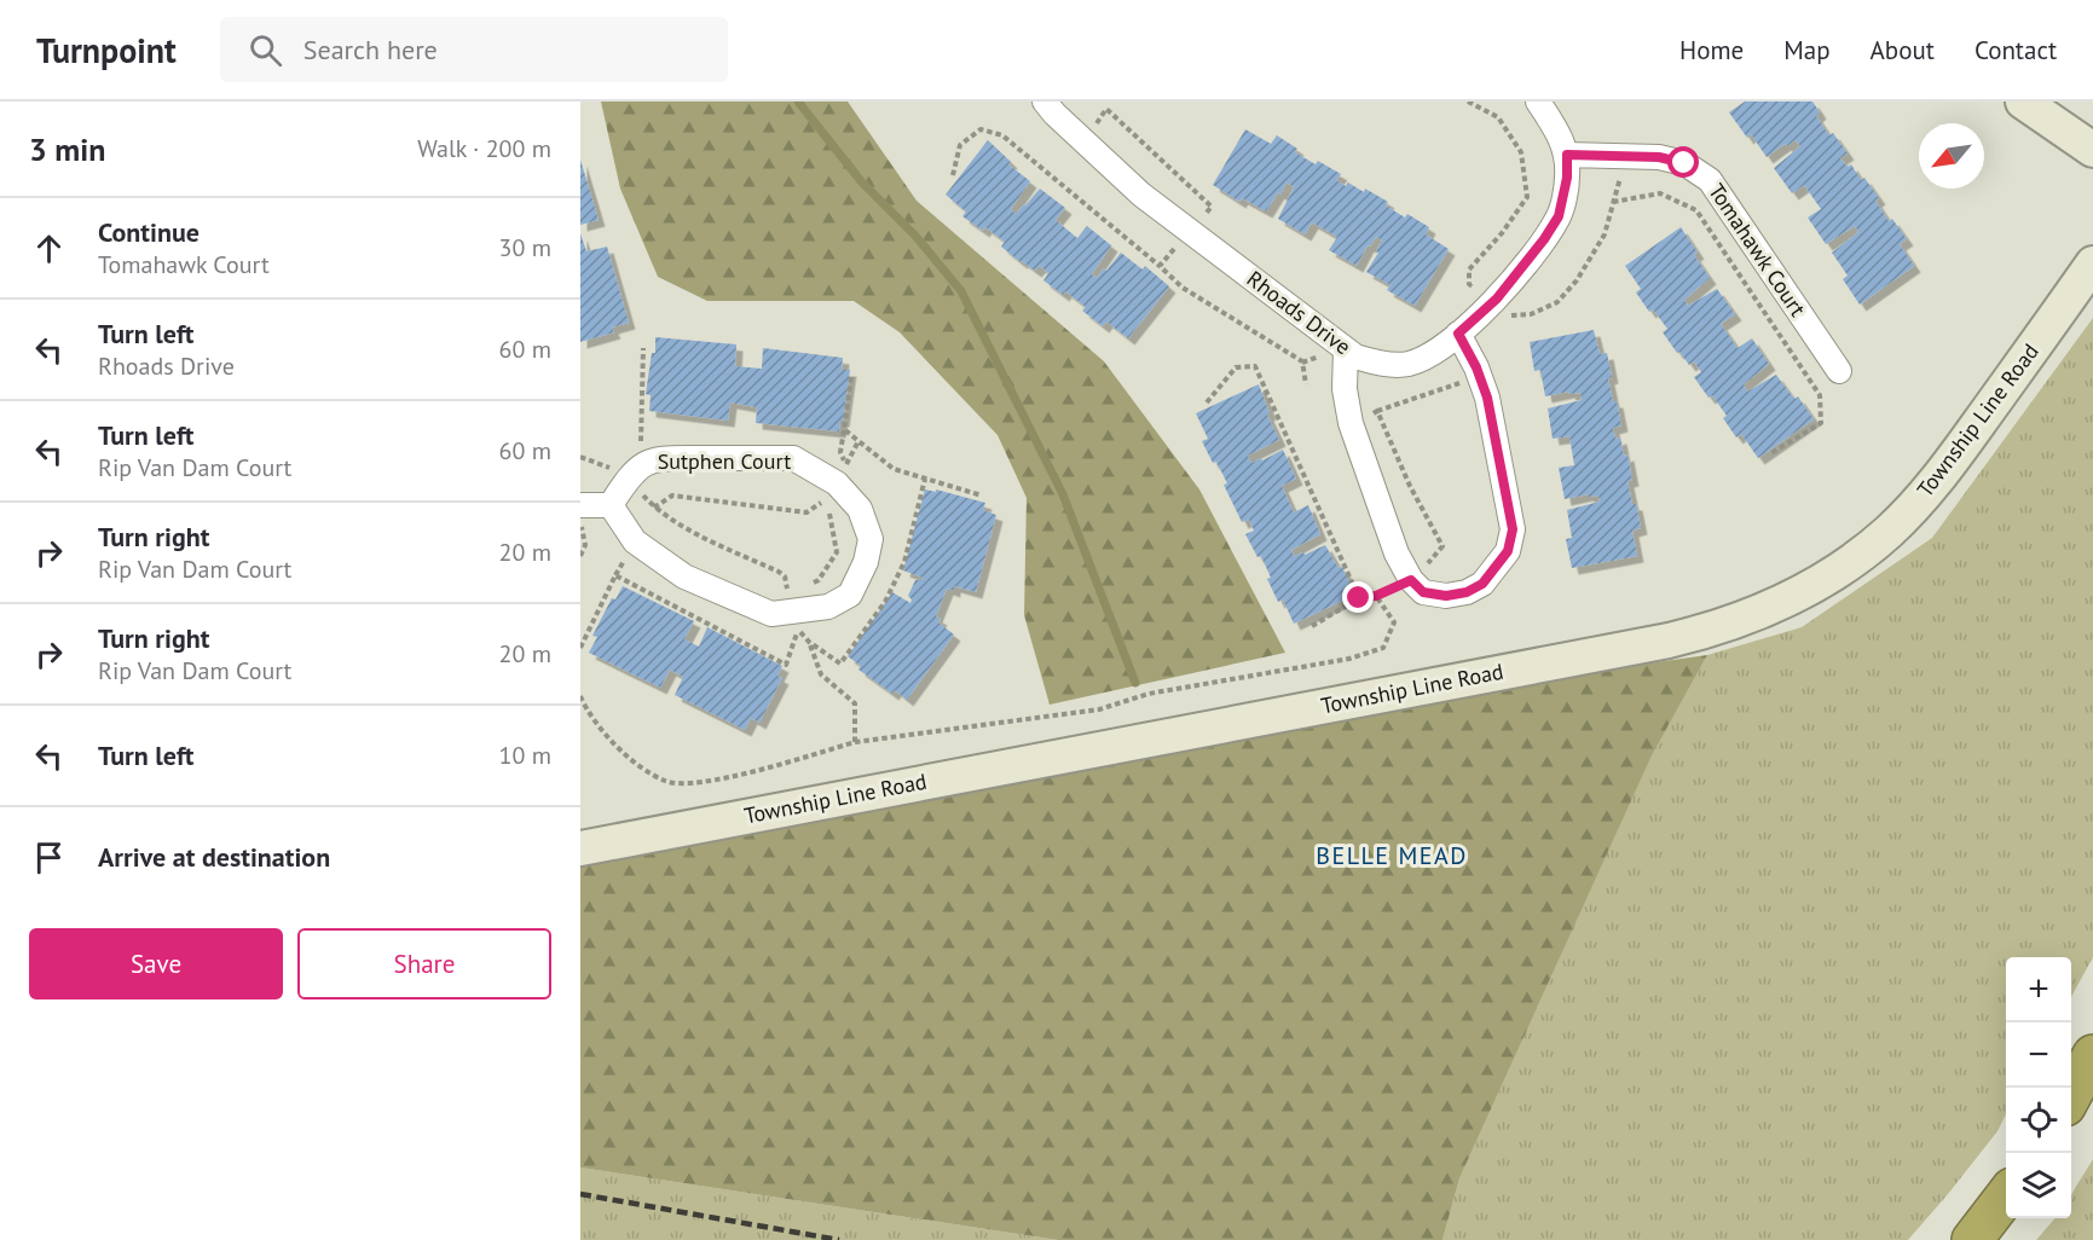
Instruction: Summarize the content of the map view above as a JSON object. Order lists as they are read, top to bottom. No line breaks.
{"streets":{"street":["Tomahawk Court","Rhoads Drive","Township Line Road","Sutphen Court"]},"crossings":[["Tomahawk Court","Rhoads Drive"]],"districts":["BELLE MEAD"],"north":"bottom left","page":{"header":"Turnpoint","search":"Search here","nav":["Home","Map","About","Contact"],"heading":["3 min","Walk · 200 m"],"list":[["Continue","Tomahawk Court","30 m"],["Turn left","Rhoads Drive","60 m"],["Turn left","Rip Van Dam Court","60 m"],["Turn right","Rip Van Dam Court","20 m"],["Turn right","Rip Van Dam Court","20 m"],["Turn left","10 m"],"Arrive at destination"],"buttons":["Save","Share"],"map_buttons":["+","−"]}}
